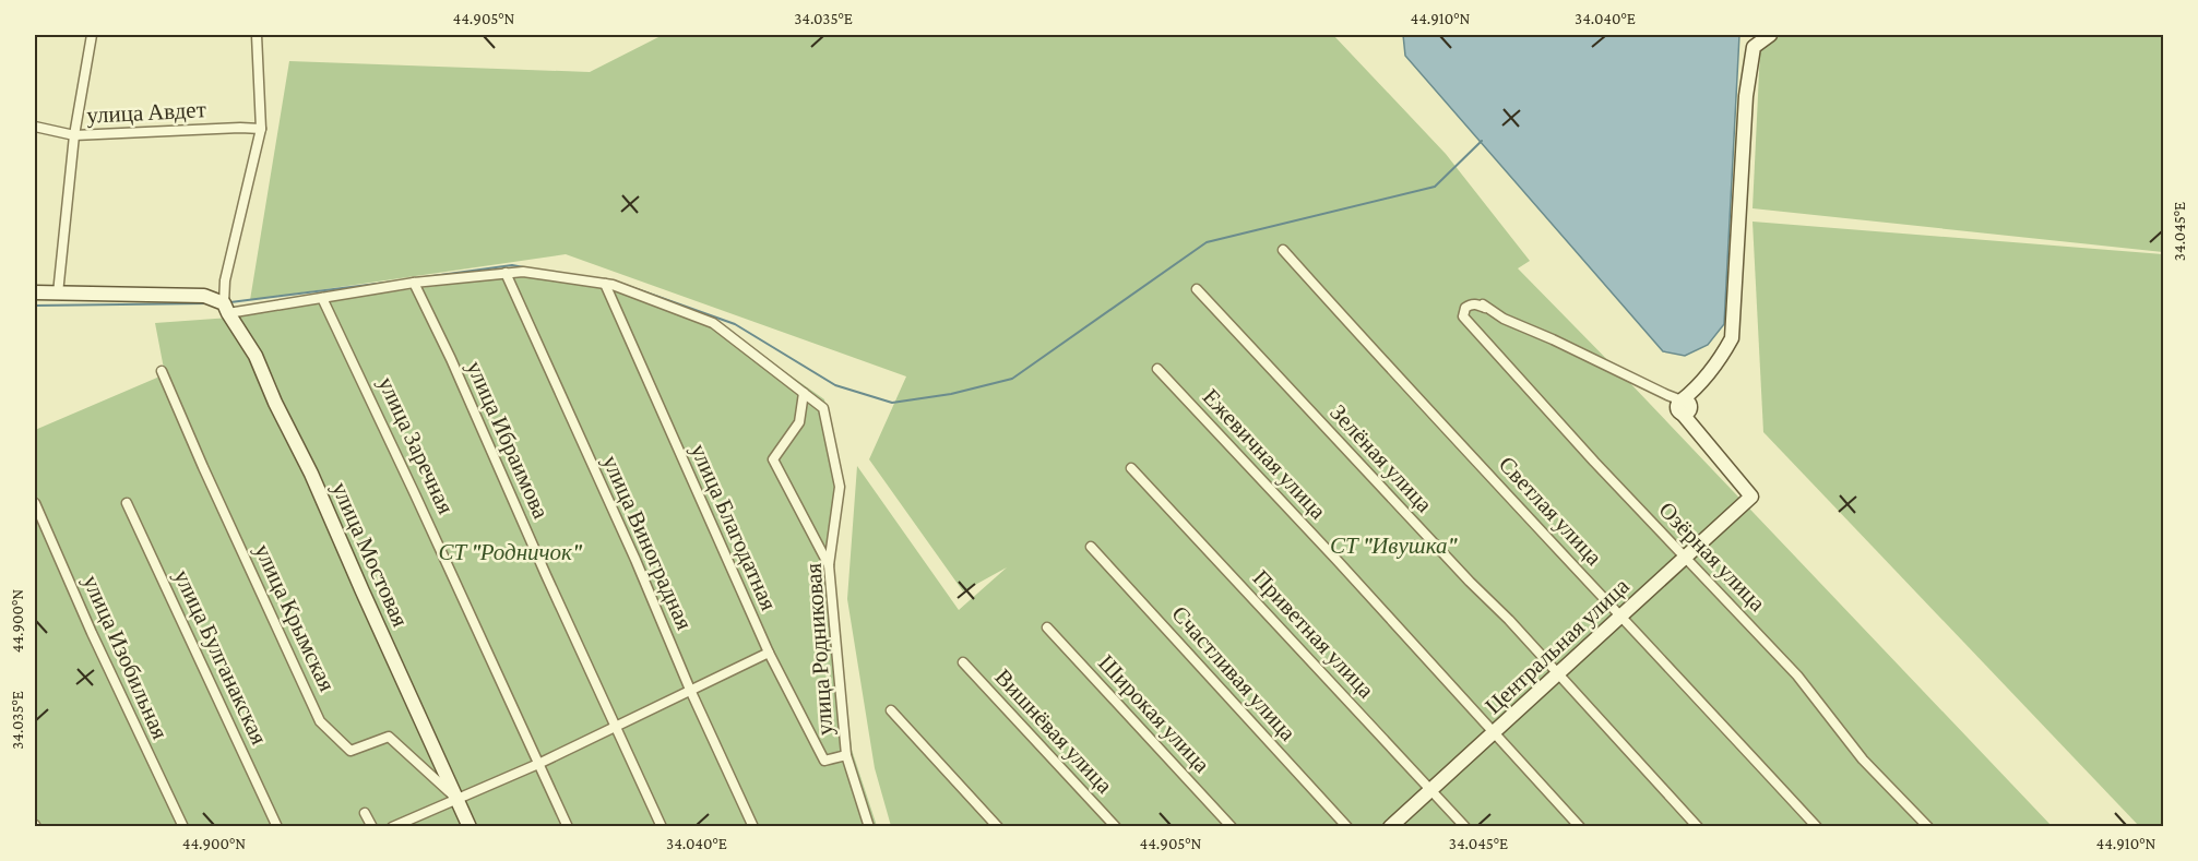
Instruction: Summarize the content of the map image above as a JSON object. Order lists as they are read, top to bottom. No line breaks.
{"streets":{"street":["улица Авдет","улица Ибраимова","улица Заречная","Ежевичная улица","Зелёная улица","Светлая улица","улица Благодатная","улица Виноградная","улица Мостовая","Озёрная улица","улица Крымская","Приветная улица","Центральная улица","улица Родниковая","улица Изобильная","улица Булганакская","Счастливая улица","Широкая улица","Вишнёвая улица"]},"crossings":[["улица Ибраимова","улица Родниковая"],["улица Заречная","улица Родниковая"],["Ежевичная улица","Центральная улица"],["Зелёная улица","Центральная улица"],["Светлая улица","Центральная улица"],["улица Благодатная","улица Родниковая"],["улица Виноградная","улица Родниковая"],["улица Мостовая","улица Крымская"],["улица Мостовая","улица Родниковая"],["Озёрная улица","Центральная улица"],["Приветная улица","Центральная улица"]],"parks":["СТ \"Ивушка\"","СТ \"Родничок\""],"coordinates":["44.905°N","34.035°E","44.910°N","34.040°E","34.045°E","44.900°N"]}
